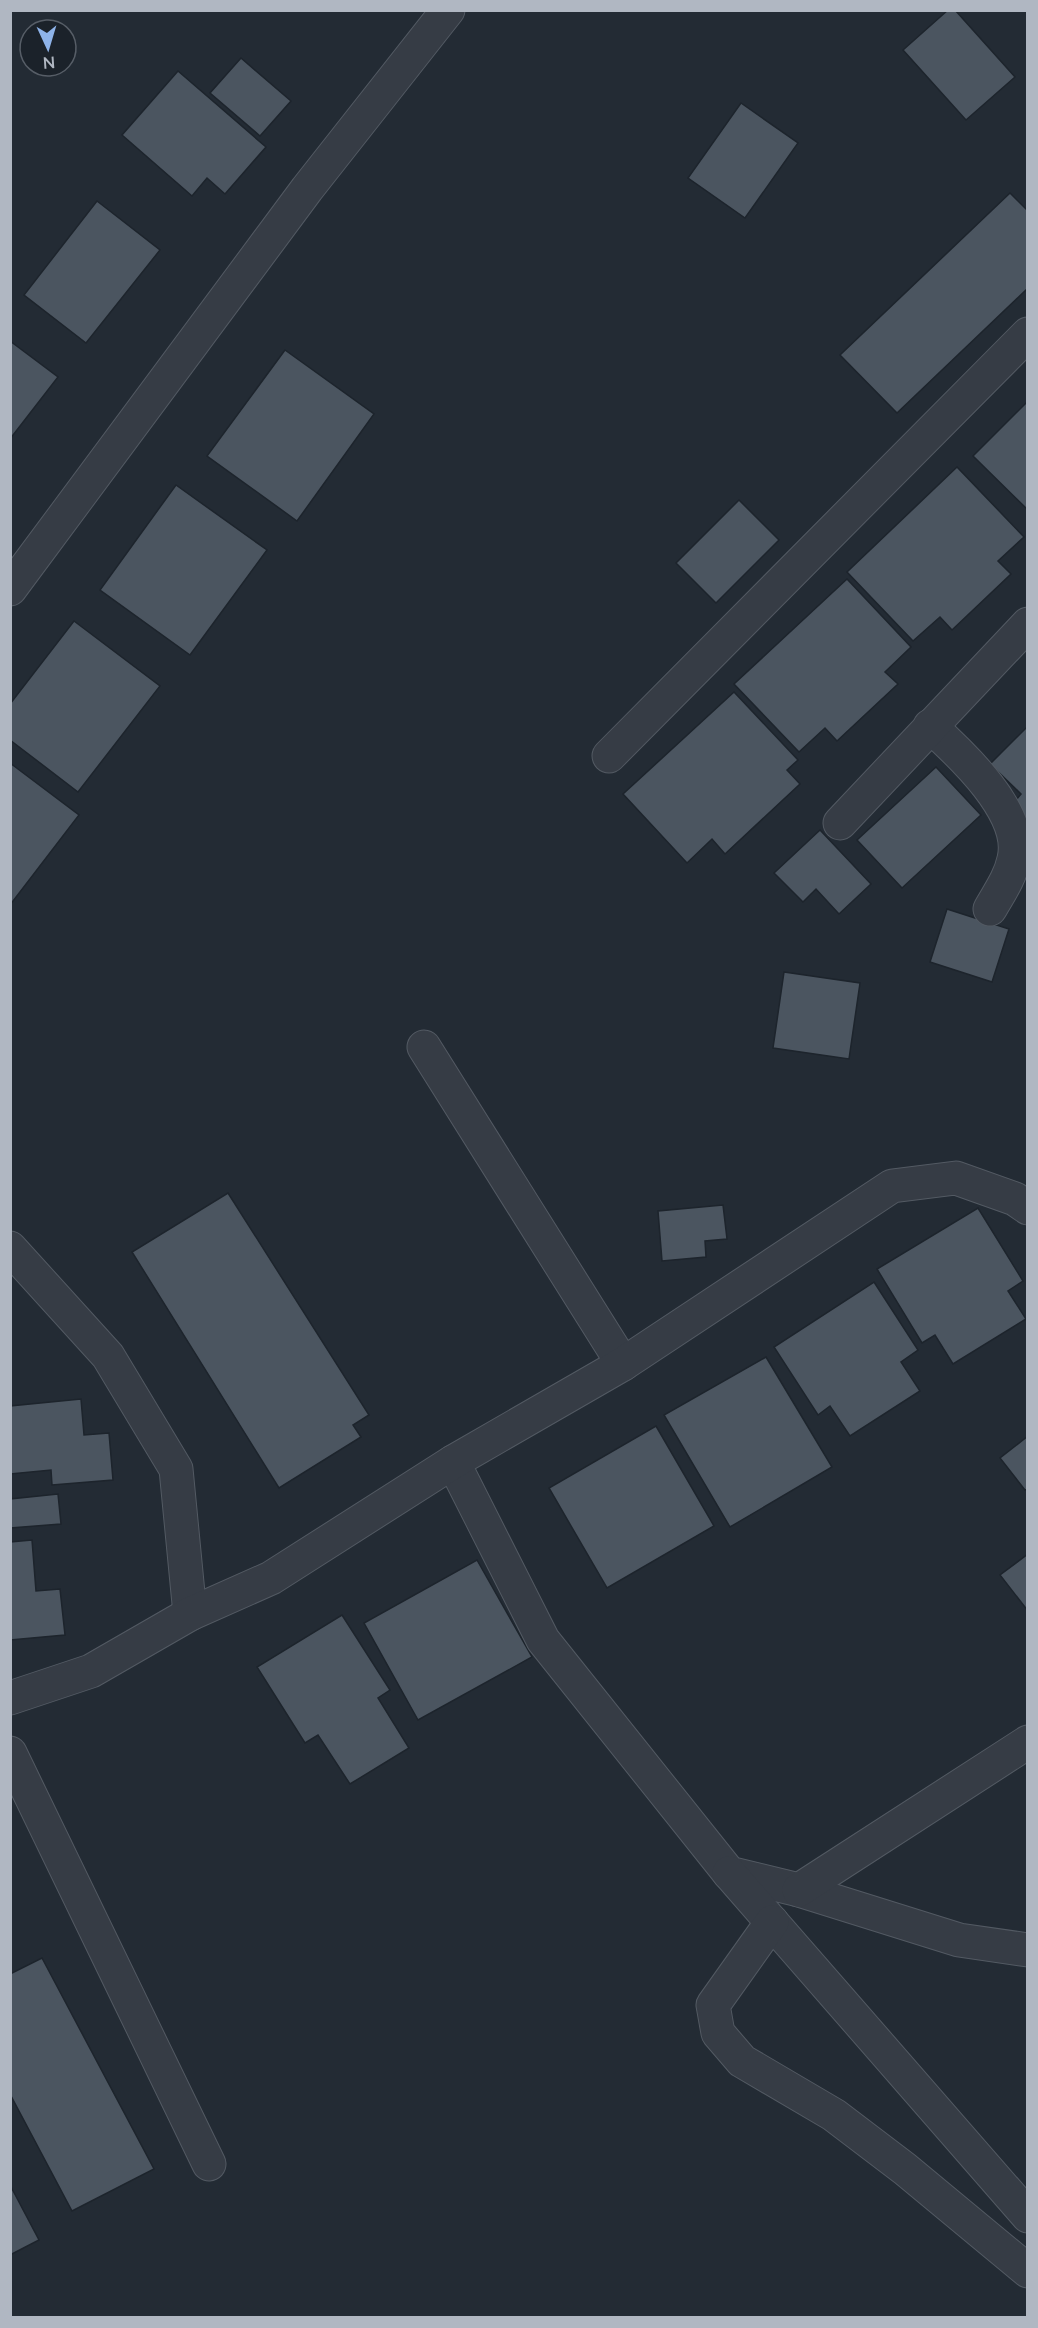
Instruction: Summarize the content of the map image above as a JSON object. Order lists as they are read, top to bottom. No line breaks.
{"north":"bottom"}
